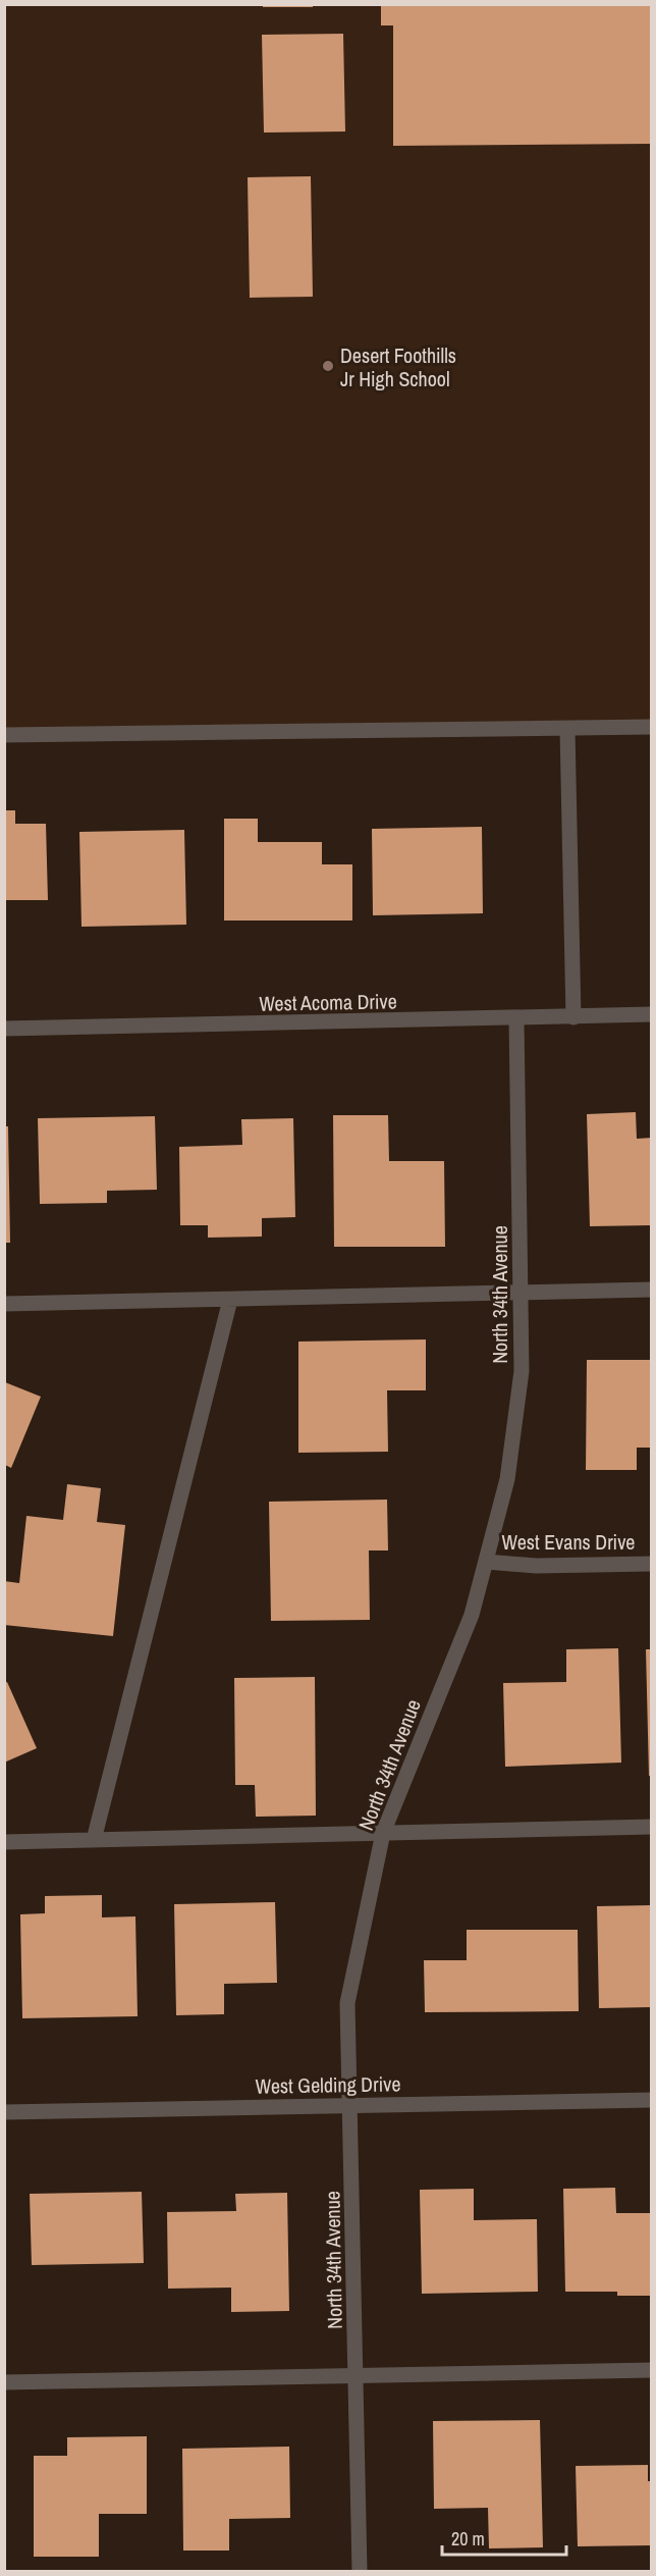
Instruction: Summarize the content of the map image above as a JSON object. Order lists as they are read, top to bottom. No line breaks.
{"streets":{"street":["West Acoma Drive","North 34th Avenue","West Evans Drive","West Gelding Drive"]},"crossings":[["West Acoma Drive","North 34th Avenue"],["North 34th Avenue","West Evans Drive"],["North 34th Avenue","West Gelding Drive"]],"places":["Desert Foothills Jr High School"],"scale_bar":"20 m"}
